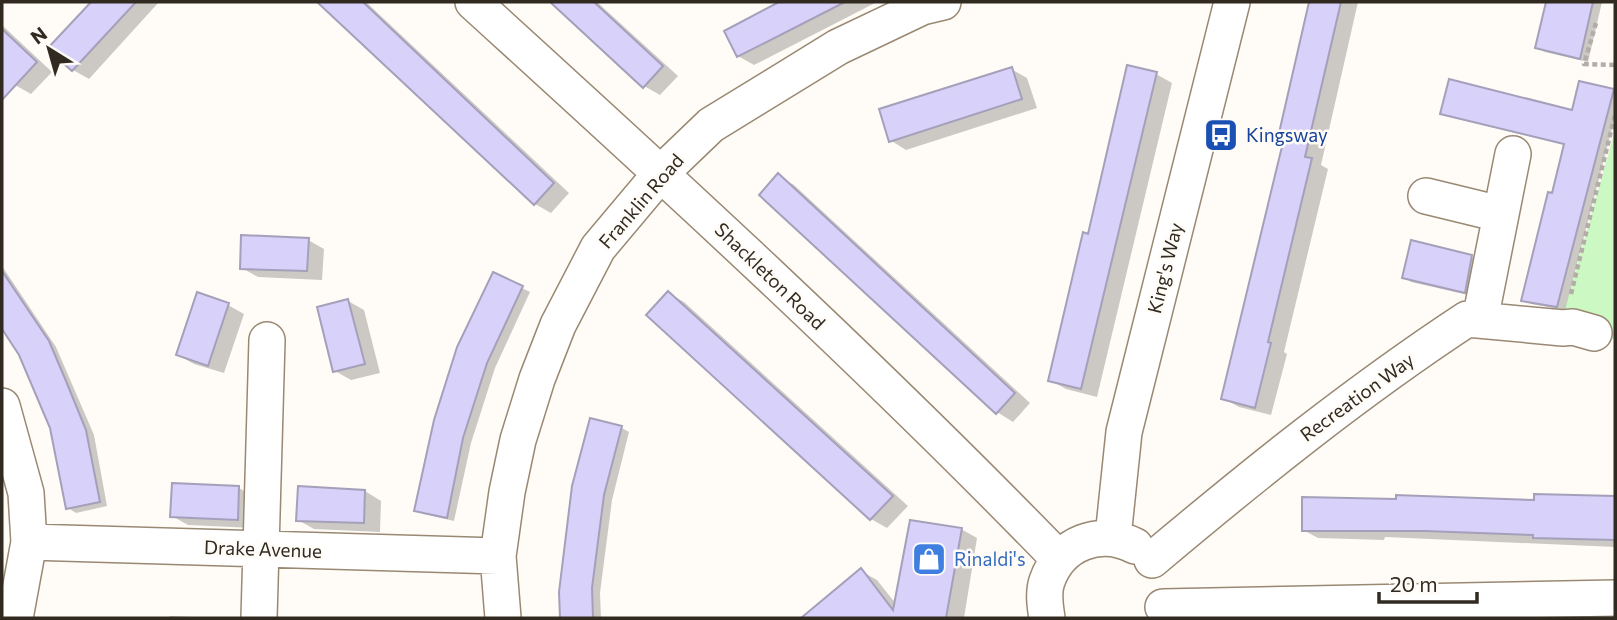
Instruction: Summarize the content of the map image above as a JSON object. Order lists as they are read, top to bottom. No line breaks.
{"streets":{"street":["Franklin Road","King's Way","Shackleton Road","Recreation Way","Drake Avenue"]},"crossings":[["Franklin Road","Shackleton Road"],["Franklin Road","Drake Avenue"]],"places":{"bus stop":["Kingsway"],"shop":["Rinaldi's"]},"scale_bar":"20 m","north":"top left"}
